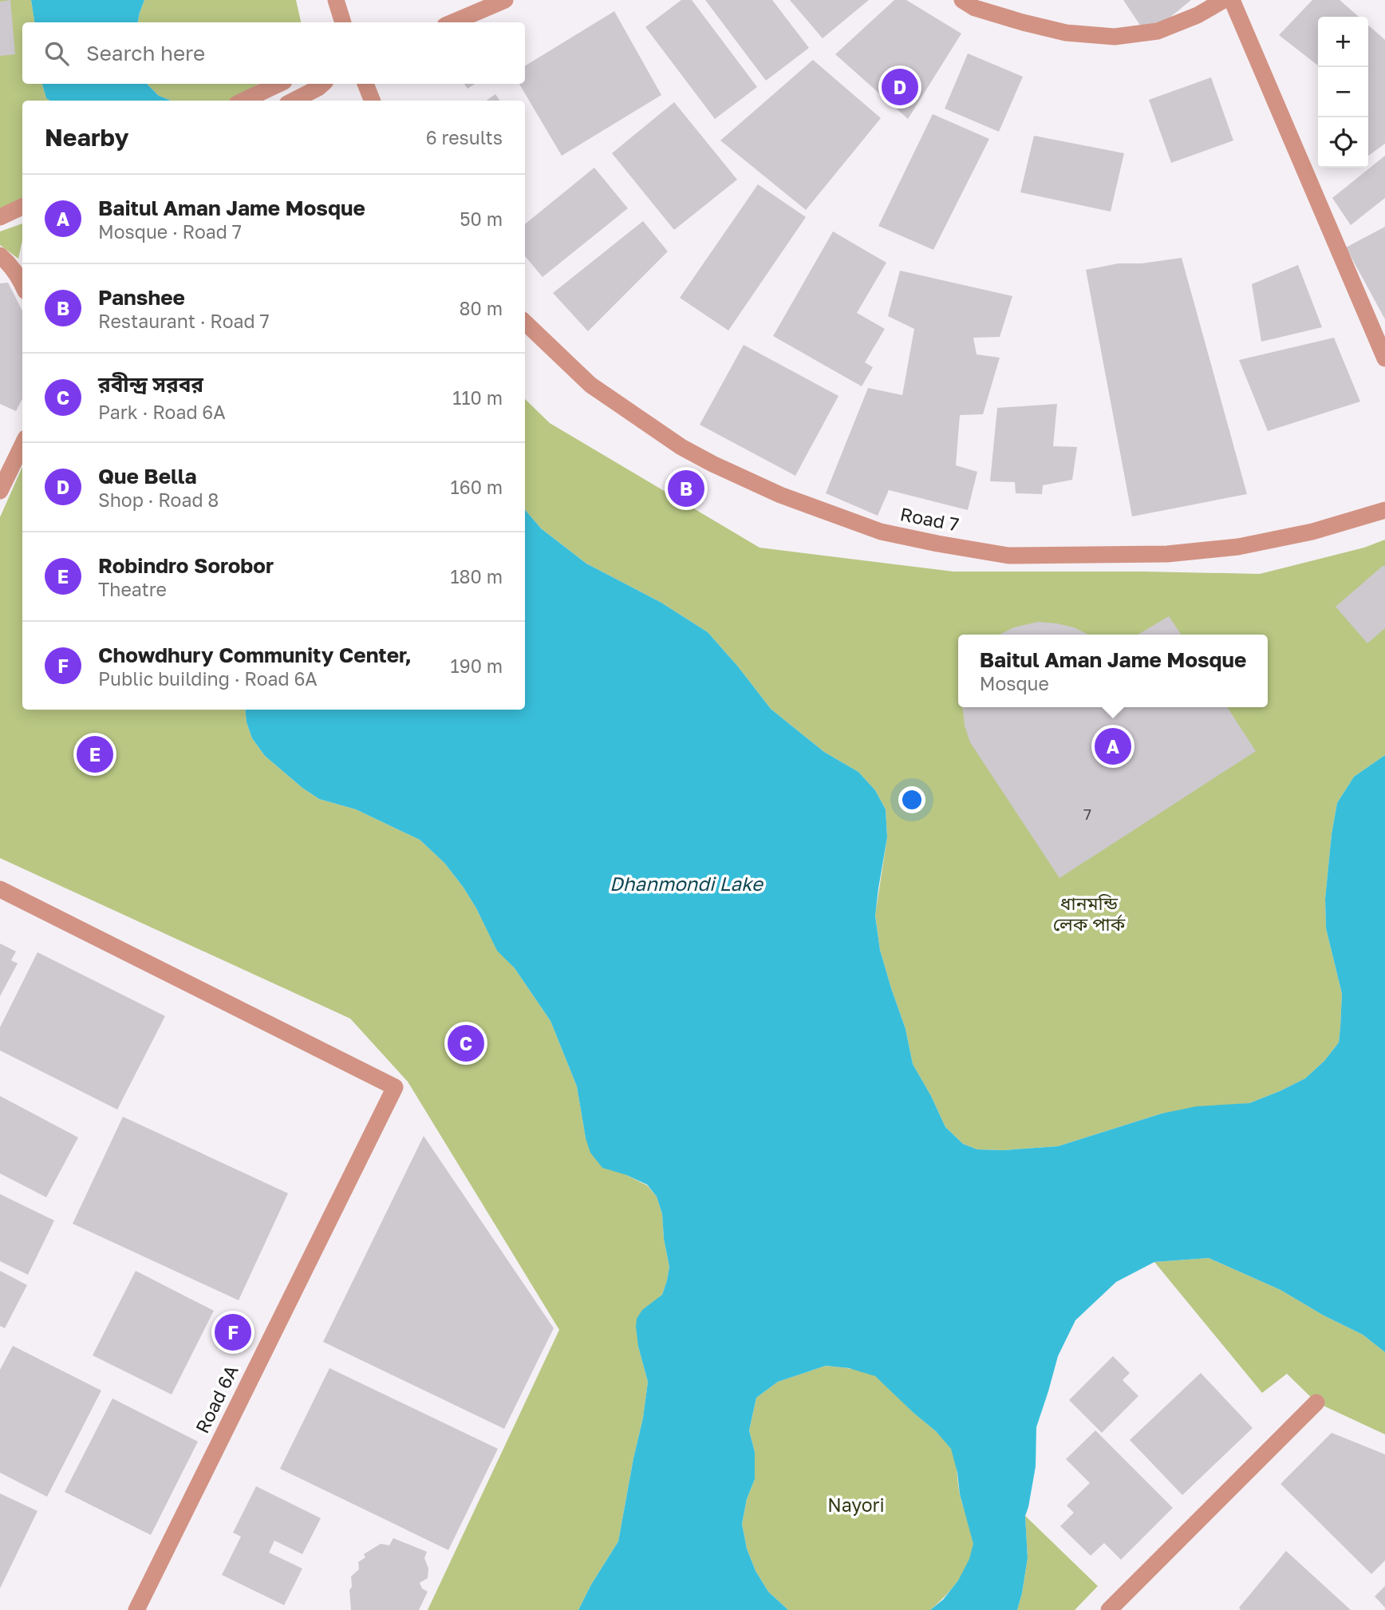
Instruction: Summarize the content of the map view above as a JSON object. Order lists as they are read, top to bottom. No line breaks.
{"streets":{"street":["Road 7","Road 6A"]},"water":["Dhanmondi Lake"],"parks":["ধানমন্ডি লেক পার্ক","Nayori"],"house_numbers":["7"],"page":{"map_buttons":["+","−"],"search":"Search here","pins":["D","B","A","E","C","F"],"heading":["Nearby","6 results"],"list":[{"mark":"A","name":"Baitul Aman Jame Mosque","note":"Mosque · Road 7","value":"50 m"},{"mark":"B","name":"Panshee","note":"Restaurant · Road 7","value":"80 m"},{"mark":"C","name":"রবীন্দ্র সরবর","note":"Park · Road 6A","value":"110 m"},{"mark":"D","name":"Que Bella","note":"Shop · Road 8","value":"160 m"},{"mark":"E","name":"Robindro Sorobor","note":"Theatre","value":"180 m"},{"mark":"F","name":"Chowdhury Community Center,","note":"Public building · Road 6A","value":"190 m"}],"popup":["Baitul Aman Jame Mosque","Mosque"]}}
